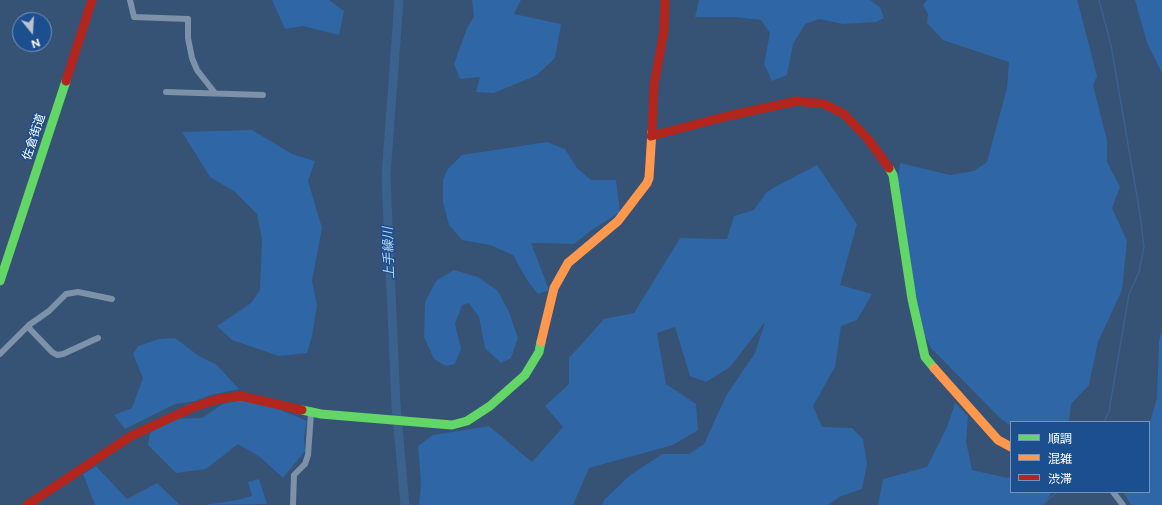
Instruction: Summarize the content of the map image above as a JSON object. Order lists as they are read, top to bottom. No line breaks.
{"streets":{"street":["佐倉街道"]},"water":["上手繰川"],"legend":["順調","混雑","渋滞"],"north":"bottom"}
